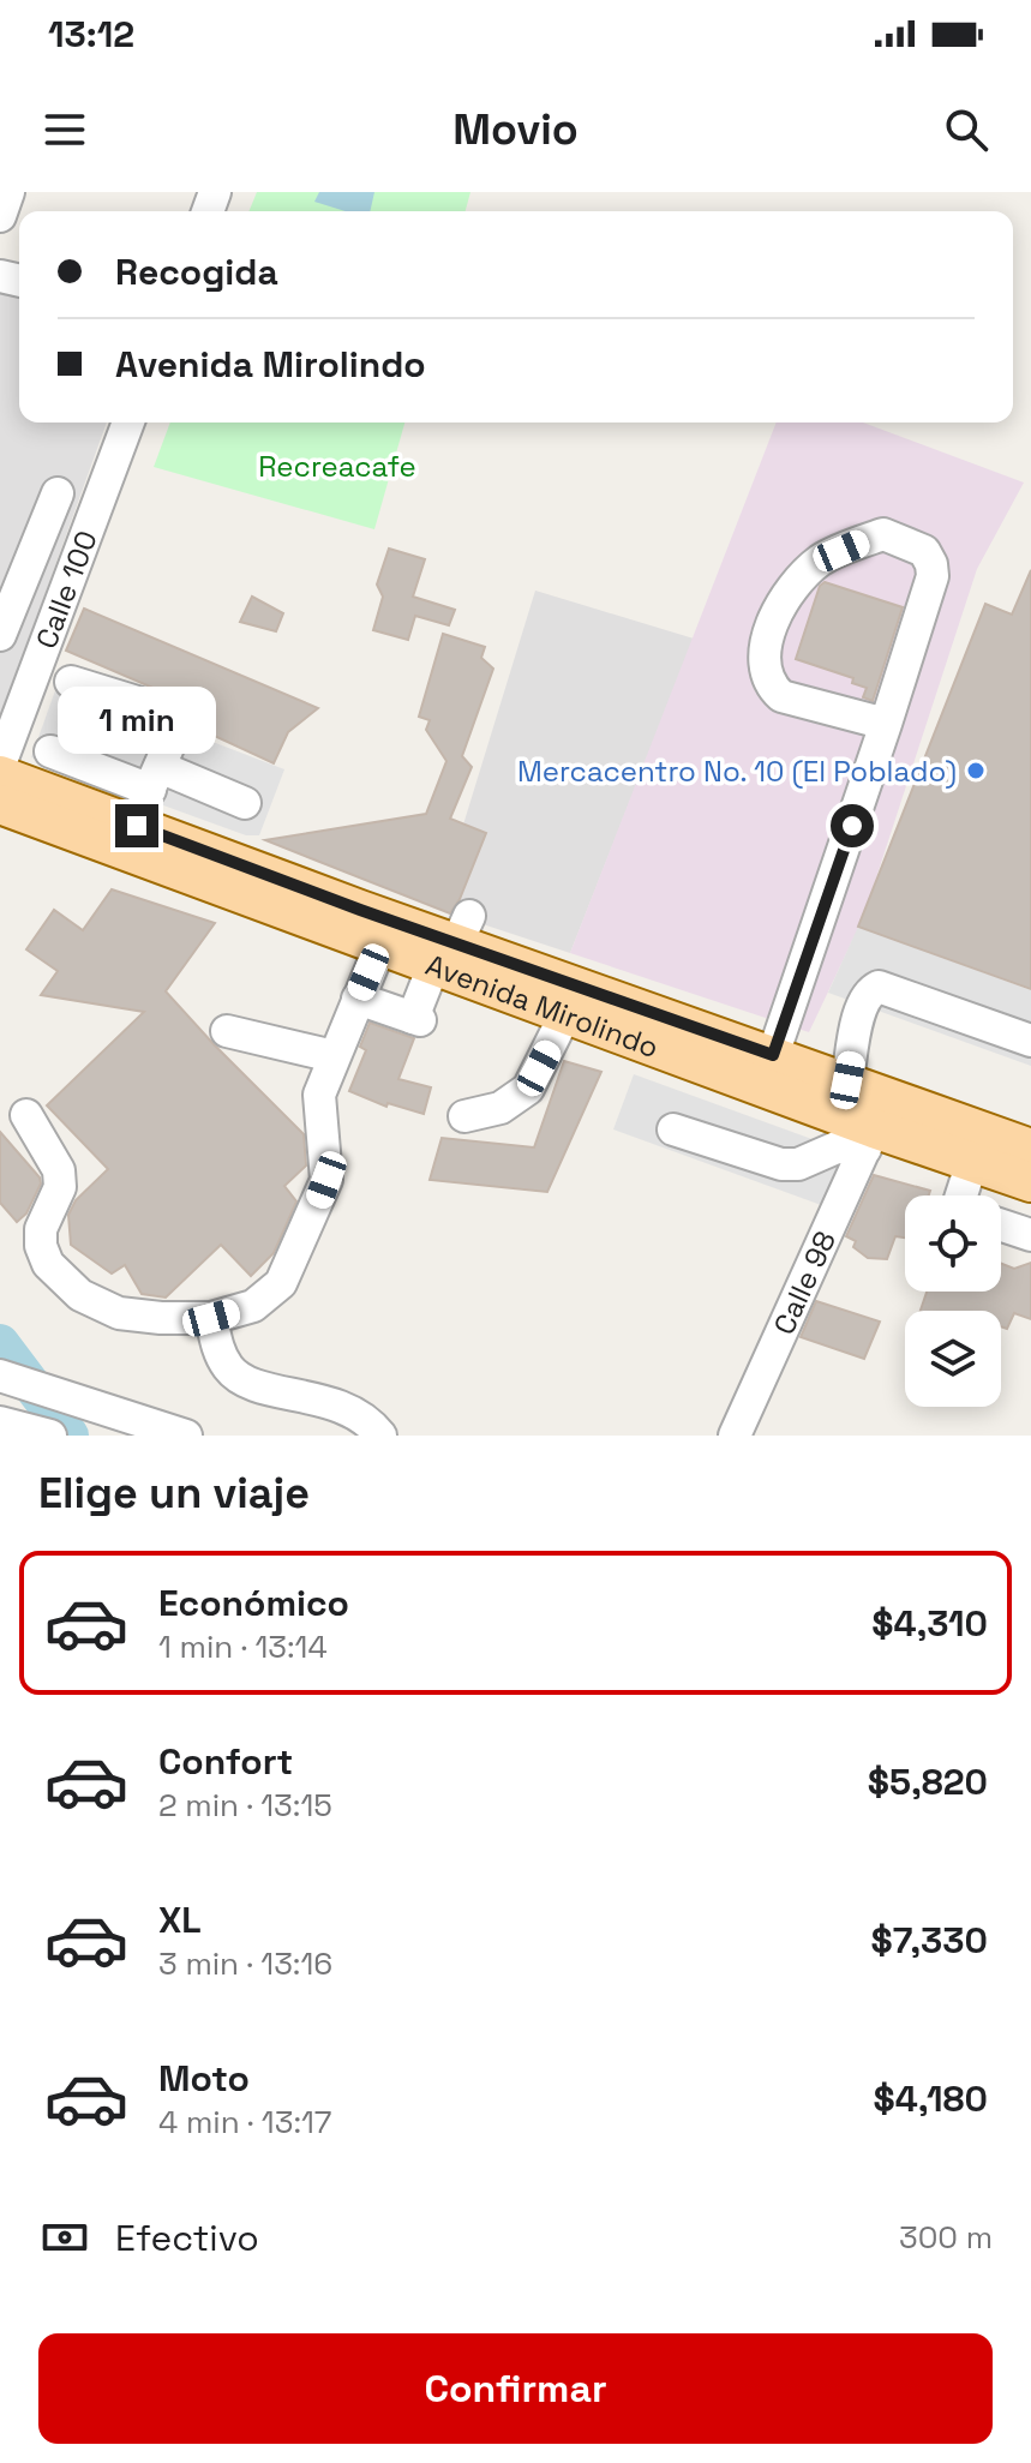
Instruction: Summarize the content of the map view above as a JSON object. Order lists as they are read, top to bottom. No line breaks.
{"streets":{"main road":["Avenida Mirolindo"],"street":["Calle 100","Calle 98"]},"crossings":[["Avenida Mirolindo","Calle 98"]],"parks":["Recreacafe"],"places":["Mercacentro No. 10 (El Poblado)"],"page":{"status":"13:12","header":"Movio","banner":["Recogida","Avenida Mirolindo"],"bubble":"1 min","heading":"Elige un viaje","list":[{"name":"Económico","note":"1 min · 13:14","value":"$4,310"},{"name":"Confort","note":"2 min · 13:15","value":"$5,820"},{"name":"XL","note":"3 min · 13:16","value":"$7,330"},{"name":"Moto","note":"4 min · 13:17","value":"$4,180"}],"pay":["Efectivo","300 m"],"buttons":"Confirmar"}}
